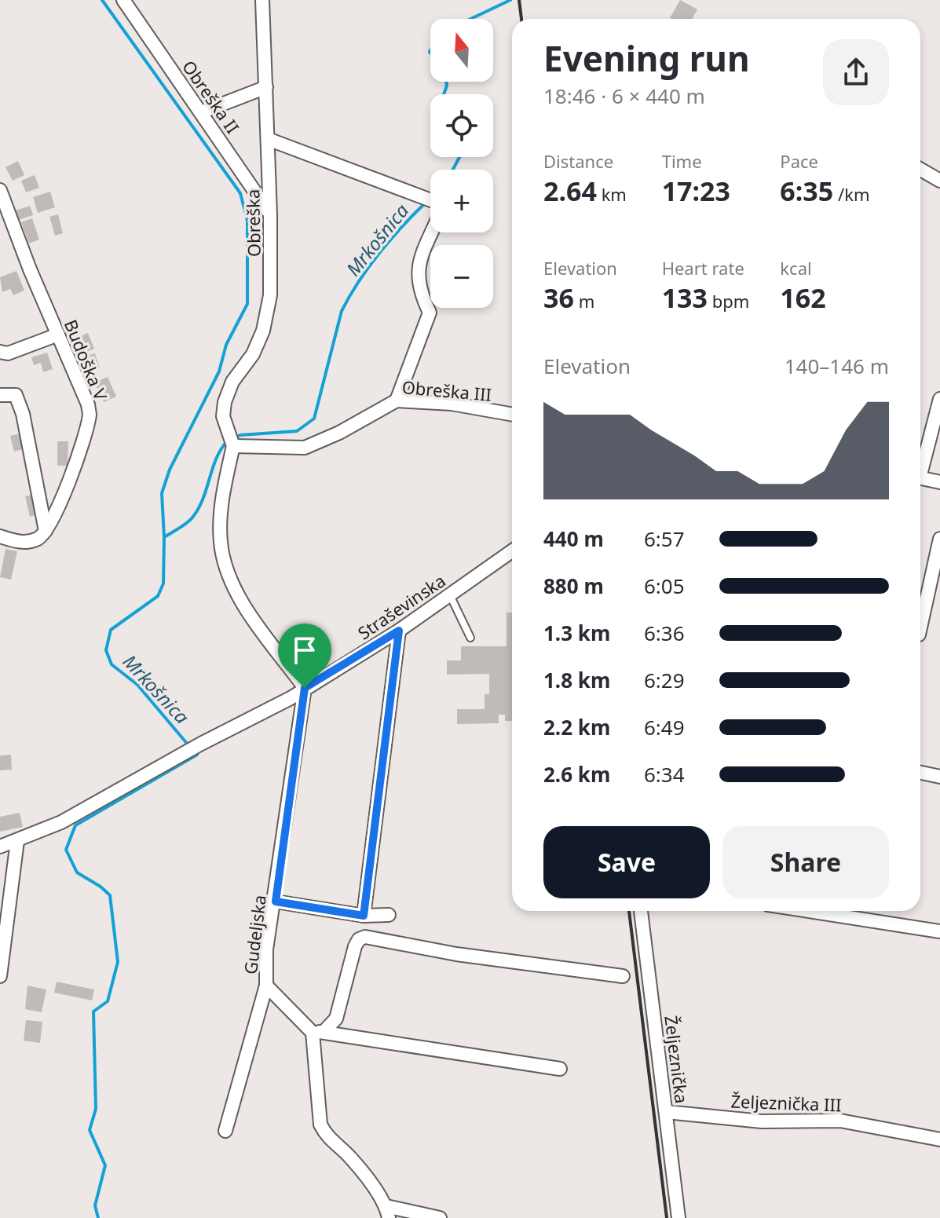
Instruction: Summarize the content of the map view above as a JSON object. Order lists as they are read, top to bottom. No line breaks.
{"streets":{"street":["Obreška II","Obreška","Budoška V","Obreška III","Straševinska","Gudeljska","Željeznička","Željeznička III"]},"crossings":[["Obreška II","Obreška"],["Obreška","Obreška III"],["Obreška","Straševinska"],["Obreška","Gudeljska"],["Straševinska","Gudeljska"],["Željeznička","Željeznička III"]],"water":["Mrkošnica"],"north":"top","page":{"map_buttons":["+","−"],"heading":["Evening run","18:46 · 6 × 440 m"],"stats":[["Distance","2.64 km"],["Time","17:23"],["Pace","6:35 /km"],["Elevation","36 m"],["Heart rate","133 bpm"],["kcal","162"]],"chart":["Elevation","140–146 m"],"list":[{"name":"440 m","note":"6:57"},{"name":"880 m","note":"6:05"},{"name":"1.3 km","note":"6:36"},{"name":"1.8 km","note":"6:29"},{"name":"2.2 km","note":"6:49"},{"name":"2.6 km","note":"6:34"}],"buttons":["Save","Share"]}}
